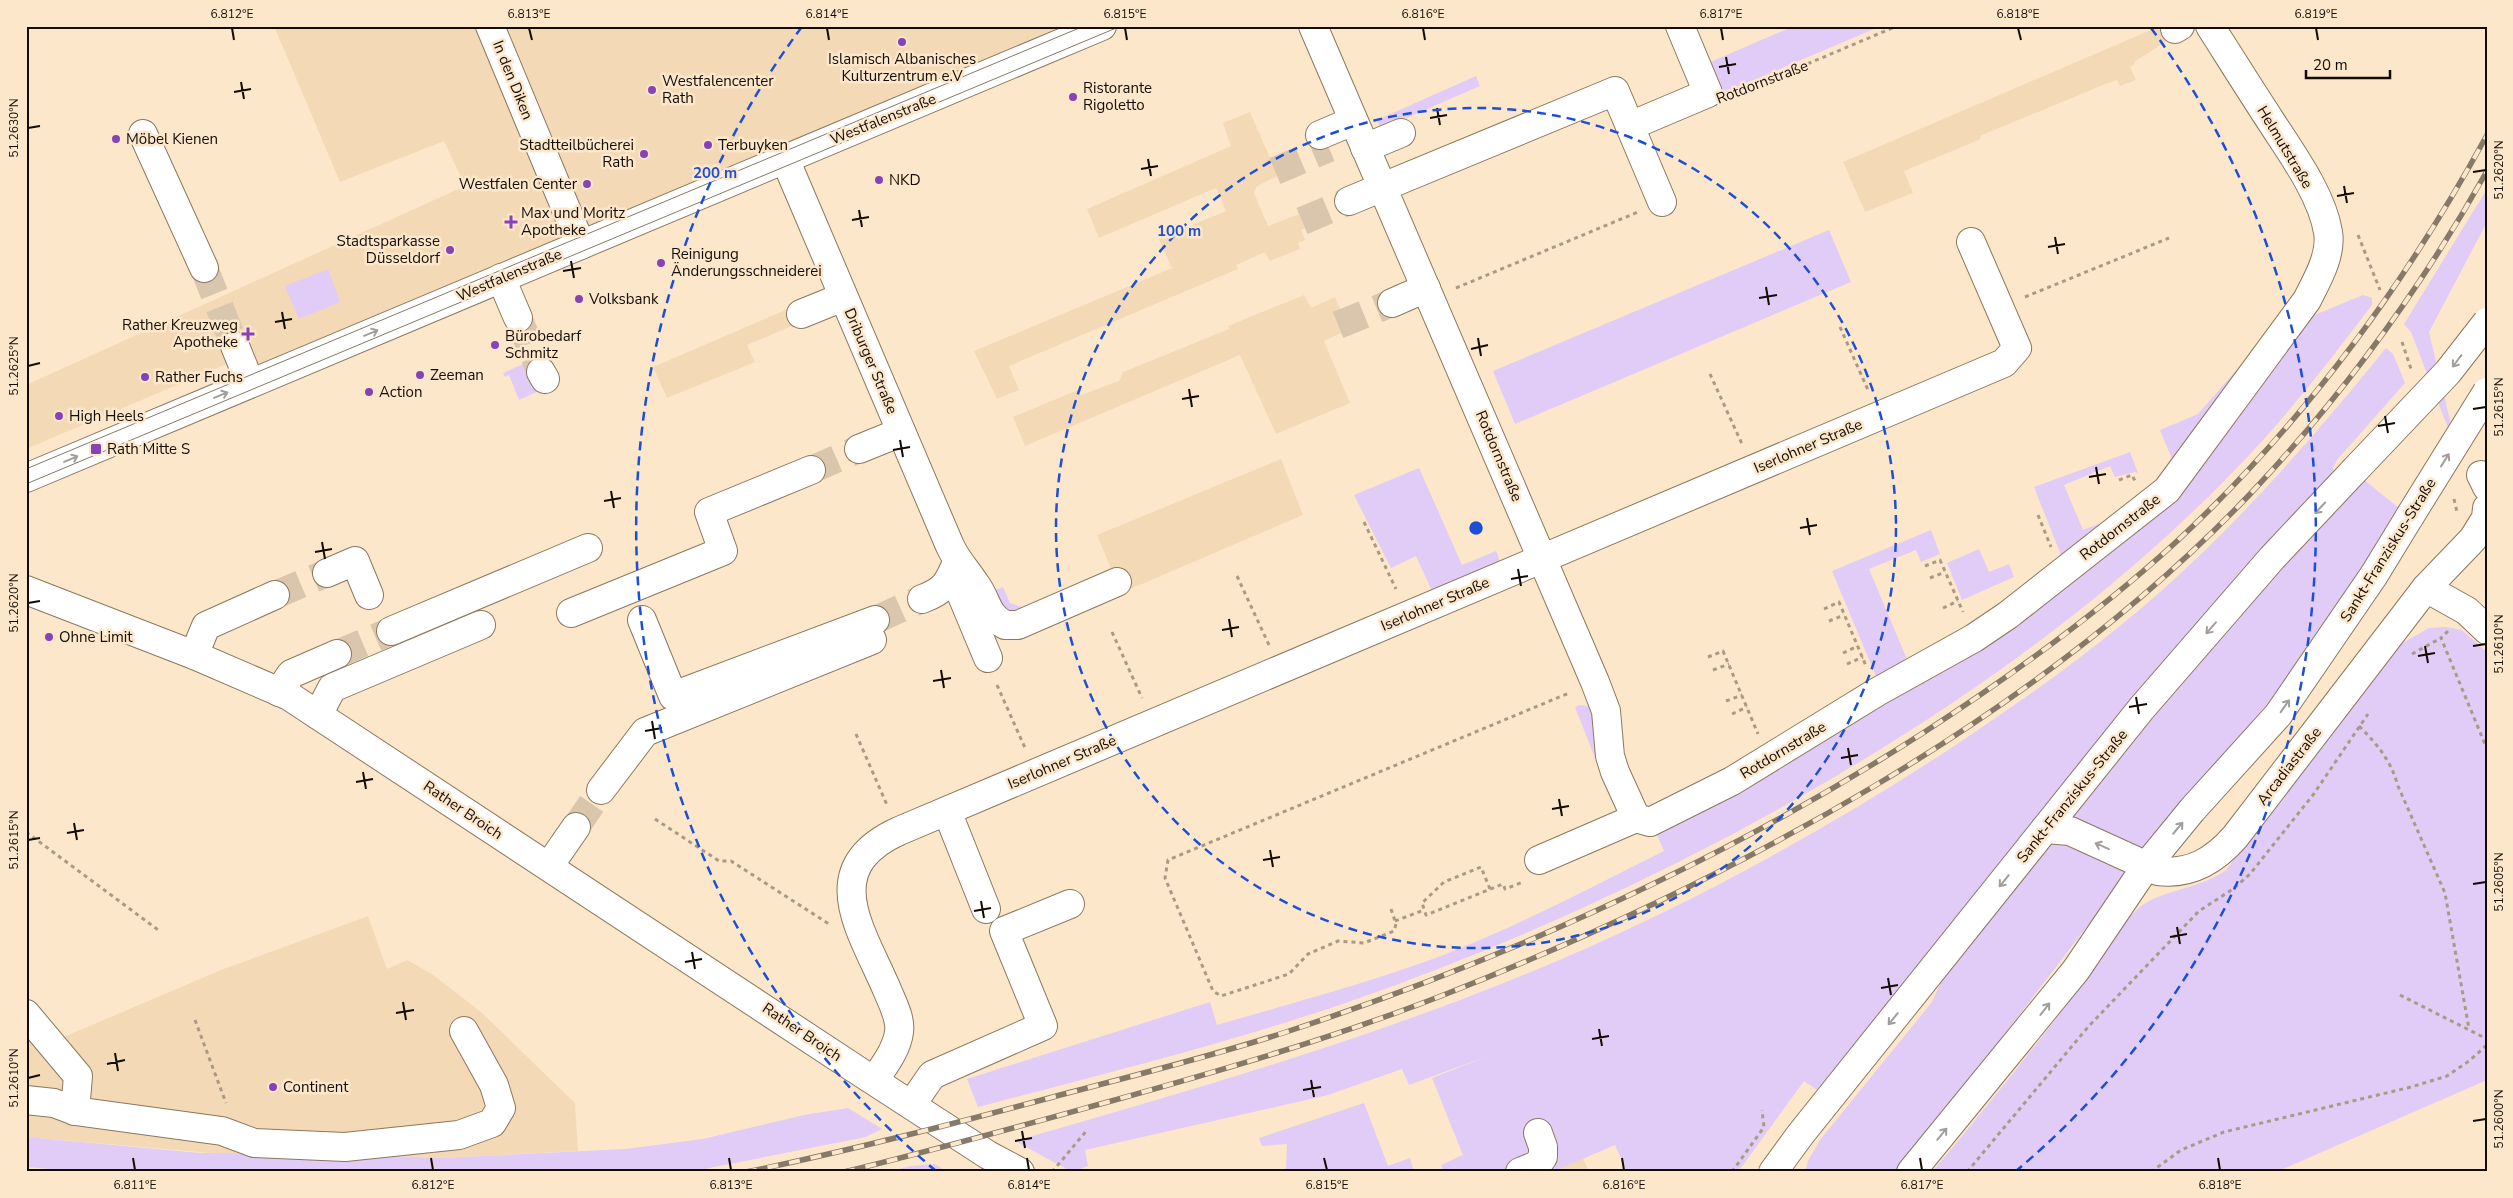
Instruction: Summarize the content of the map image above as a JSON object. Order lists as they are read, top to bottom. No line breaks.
{"streets":{"street":["In den Diken","Rotdornstraße","Westfalenstraße","Helmutstraße","Driburger Straße","Iserlohner Straße","Sankt-Franziskus-Straße","Arcadiastraße","Rather Broich"]},"crossings":[["In den Diken","Westfalenstraße"],["Rotdornstraße","Helmutstraße"],["Rotdornstraße","Iserlohner Straße"],["Westfalenstraße","Driburger Straße"],["Iserlohner Straße","Rather Broich"],["Sankt-Franziskus-Straße","Arcadiastraße"]],"one_way":["Westfalenstraße"],"places":{"other":["Islamisch Albanisches Kulturzentrum e.V","Westfalencenter Rath","Ristorante Rigoletto","Möbel Kienen","Terbuyken","Stadtteilbücherei Rath","NKD","Westfalen Center","Stadtsparkasse Düsseldorf","Reinigung Änderungsschneiderei","Volksbank","Bürobedarf Schmitz","Zeeman","Rather Fuchs","Action","High Heels","Ohne Limit","Continent"],"health":["Max und Moritz Apotheke","Rather Kreuzweg Apotheke"],"transit":["Rath Mitte S"]},"scale_bar":"20 m","coordinates":["6.812°E","6.813°E","6.814°E","6.815°E","6.816°E","6.817°E","6.818°E","6.819°E","51.2630°N","51.2620°N","51.2625°N","51.2615°N","51.2610°N","51.2605°N","51.2600°N","6.811°E"],"rings":["200 m","100 m"]}
